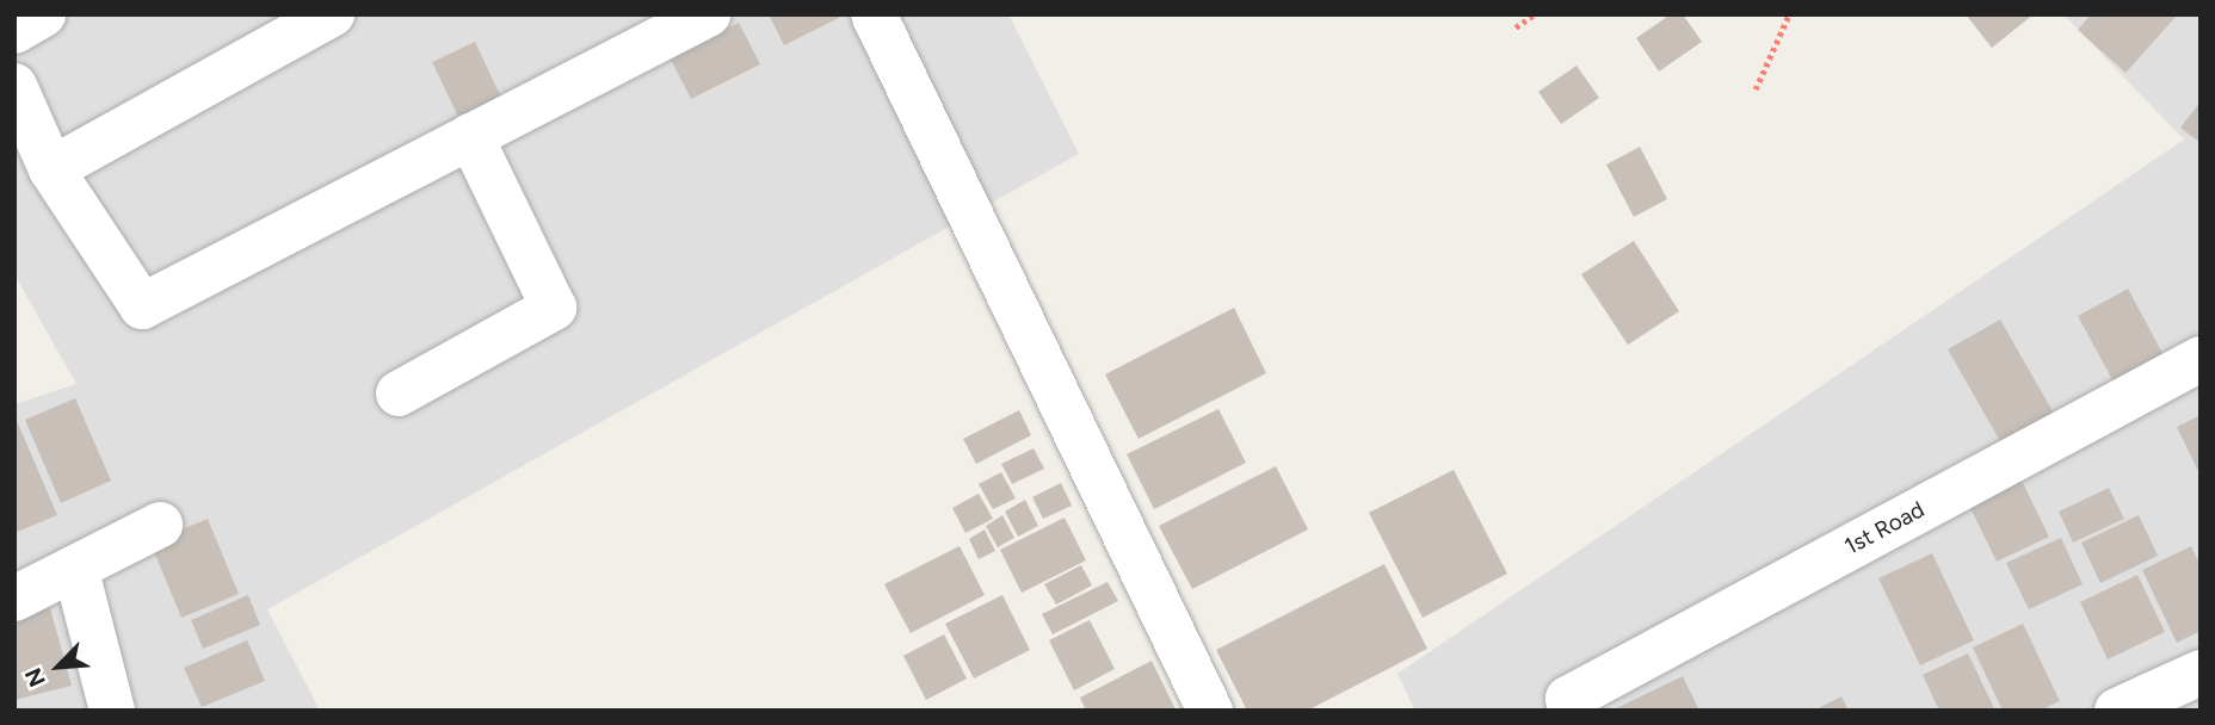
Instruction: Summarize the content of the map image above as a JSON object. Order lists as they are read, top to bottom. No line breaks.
{"streets":{"street":["1st Road"]},"north":"bottom left"}
